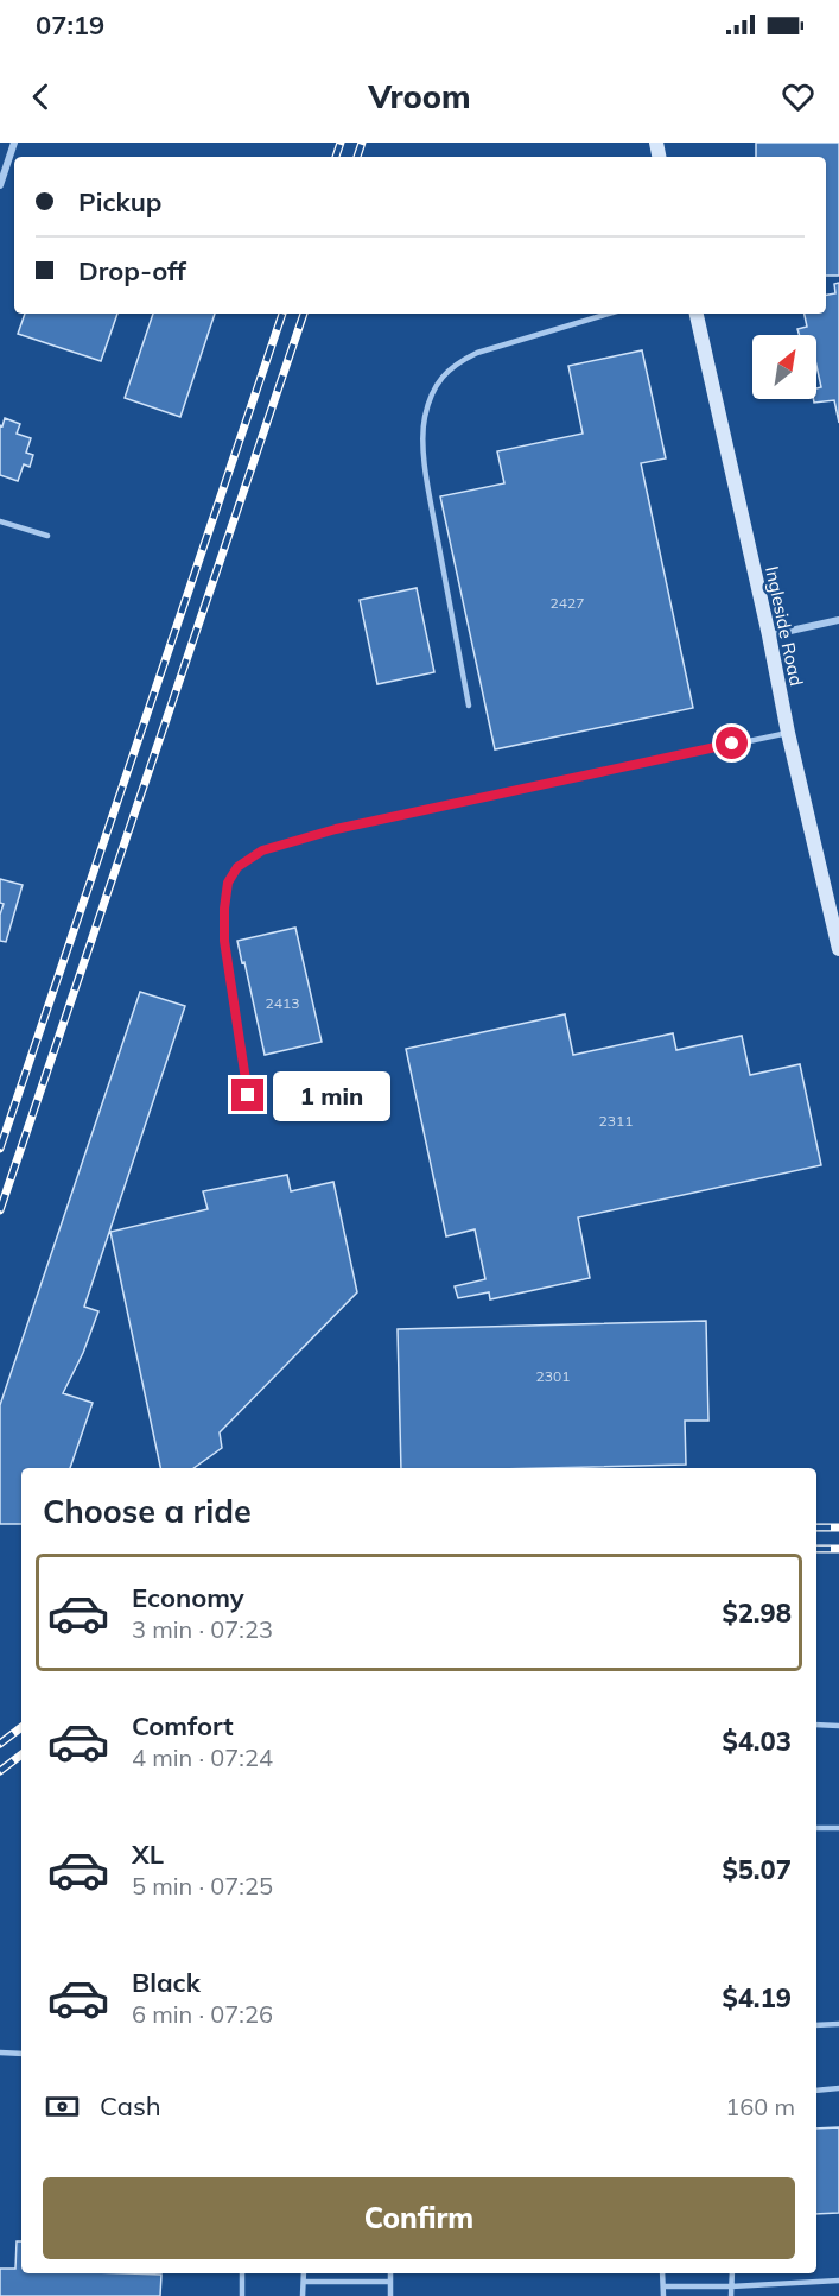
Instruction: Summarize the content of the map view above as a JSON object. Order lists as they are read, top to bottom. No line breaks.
{"streets":{"street":["Ingleside Road"]},"house_numbers":["2427","2413","2311","2301"],"north":"top right","page":{"status":"07:19","header":"Vroom","banner":["Pickup","Drop-off"],"bubble":"1 min","heading":"Choose a ride","list":[{"name":"Economy","note":"3 min · 07:23","value":"$2.98"},{"name":"Comfort","note":"4 min · 07:24","value":"$4.03"},{"name":"XL","note":"5 min · 07:25","value":"$5.07"},{"name":"Black","note":"6 min · 07:26","value":"$4.19"}],"pay":["Cash","160 m"],"buttons":"Confirm"}}
